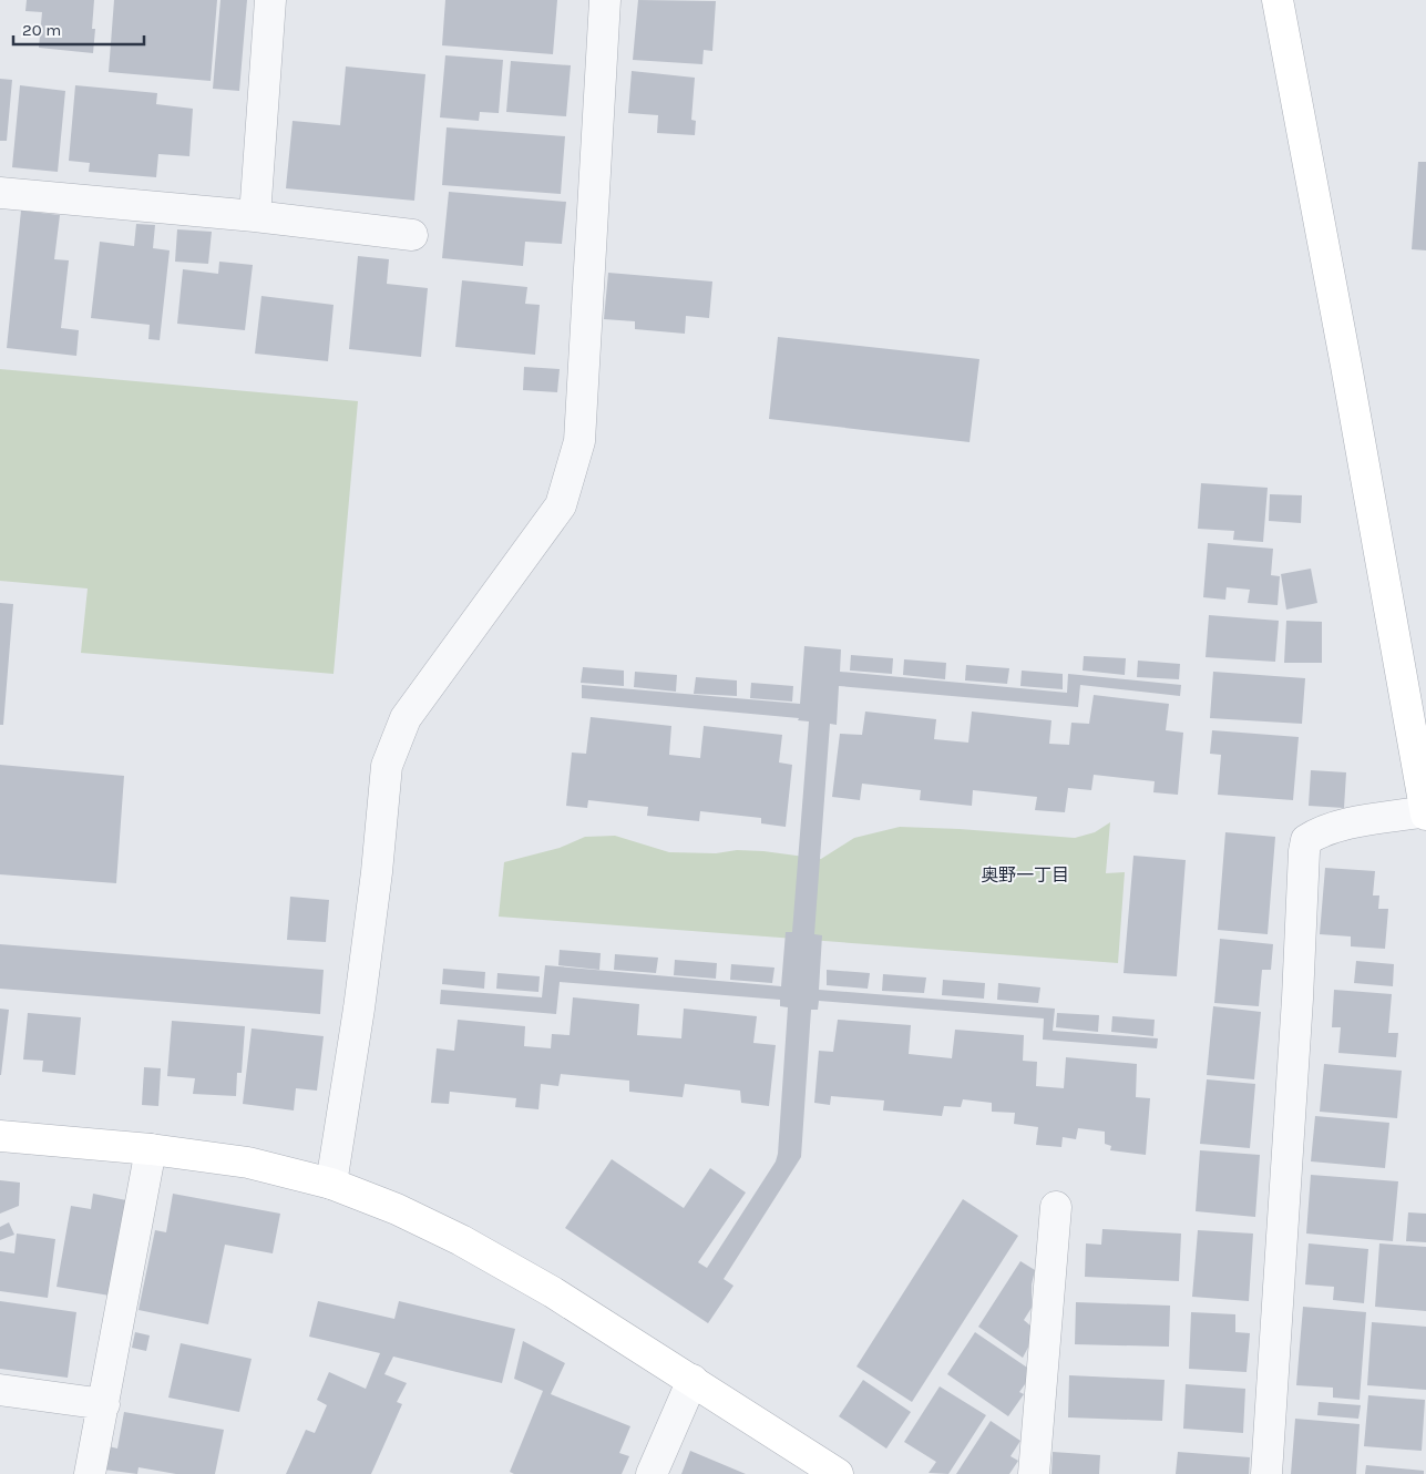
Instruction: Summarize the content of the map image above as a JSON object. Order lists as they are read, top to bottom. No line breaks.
{"districts":["奥野一丁目"],"scale_bar":"20 m"}
